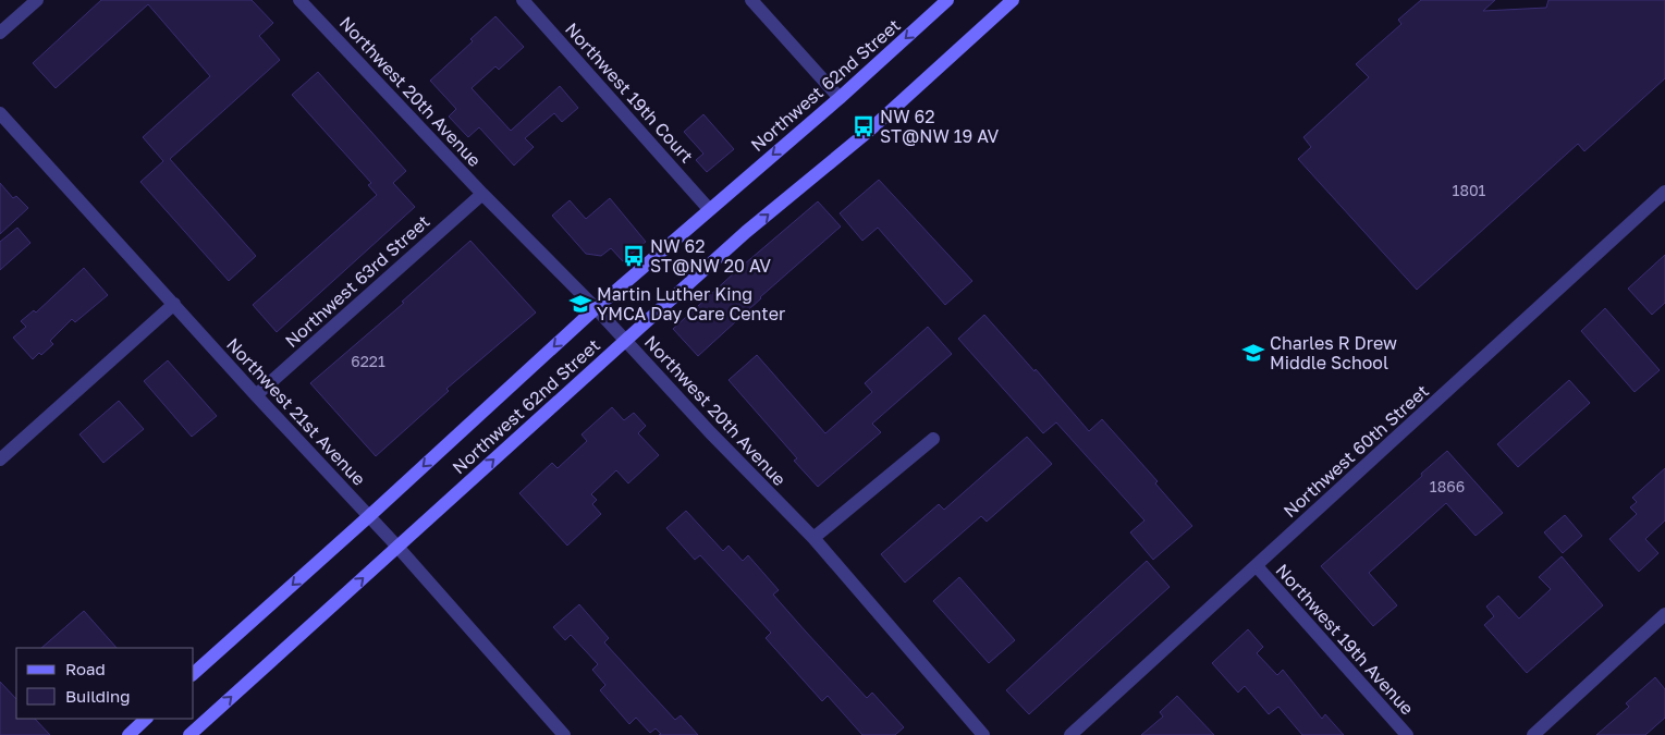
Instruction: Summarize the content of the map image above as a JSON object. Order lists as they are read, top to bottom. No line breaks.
{"streets":{"main road":["Northwest 62nd Street"],"street":["Northwest 20th Avenue","Northwest 19th Court","Northwest 63rd Street","Northwest 21st Avenue","Northwest 60th Street","Northwest 19th Avenue"]},"crossings":[["Northwest 62nd Street","Northwest 20th Avenue"],["Northwest 62nd Street","Northwest 19th Court"],["Northwest 62nd Street","Northwest 21st Avenue"],["Northwest 20th Avenue","Northwest 63rd Street"],["Northwest 63rd Street","Northwest 21st Avenue"],["Northwest 60th Street","Northwest 19th Avenue"]],"places":{"bus stop":["NW 62 ST@NW 19 AV","NW 62 ST@NW 20 AV"],"school or university":["Martin Luther King YMCA Day Care Center","Charles R Drew Middle School"]},"house_numbers":["1801","6221","1866"],"legend":["Road","Building"]}
